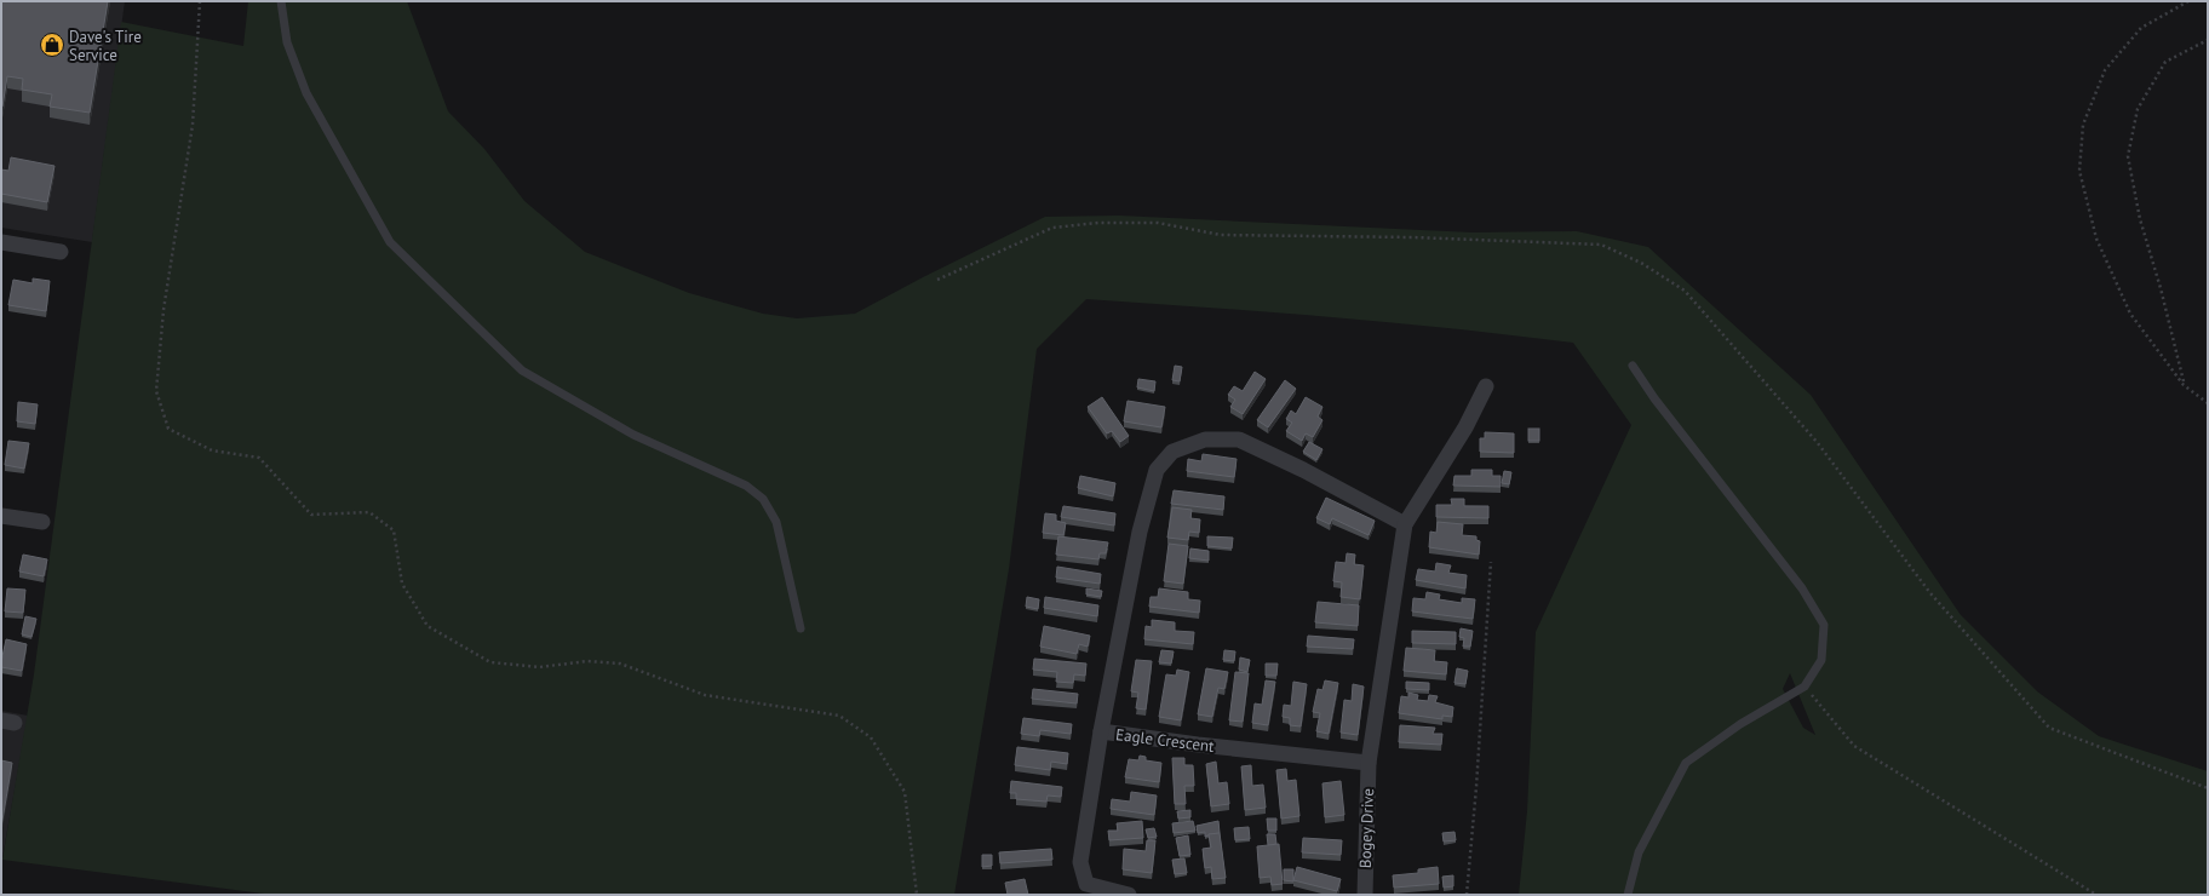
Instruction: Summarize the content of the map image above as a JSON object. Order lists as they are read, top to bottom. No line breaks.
{"streets":{"street":["Eagle Crescent","Bogey Drive"]},"crossings":[["Eagle Crescent","Bogey Drive"]],"places":{"shop":["Dave's Tire Service"]}}
